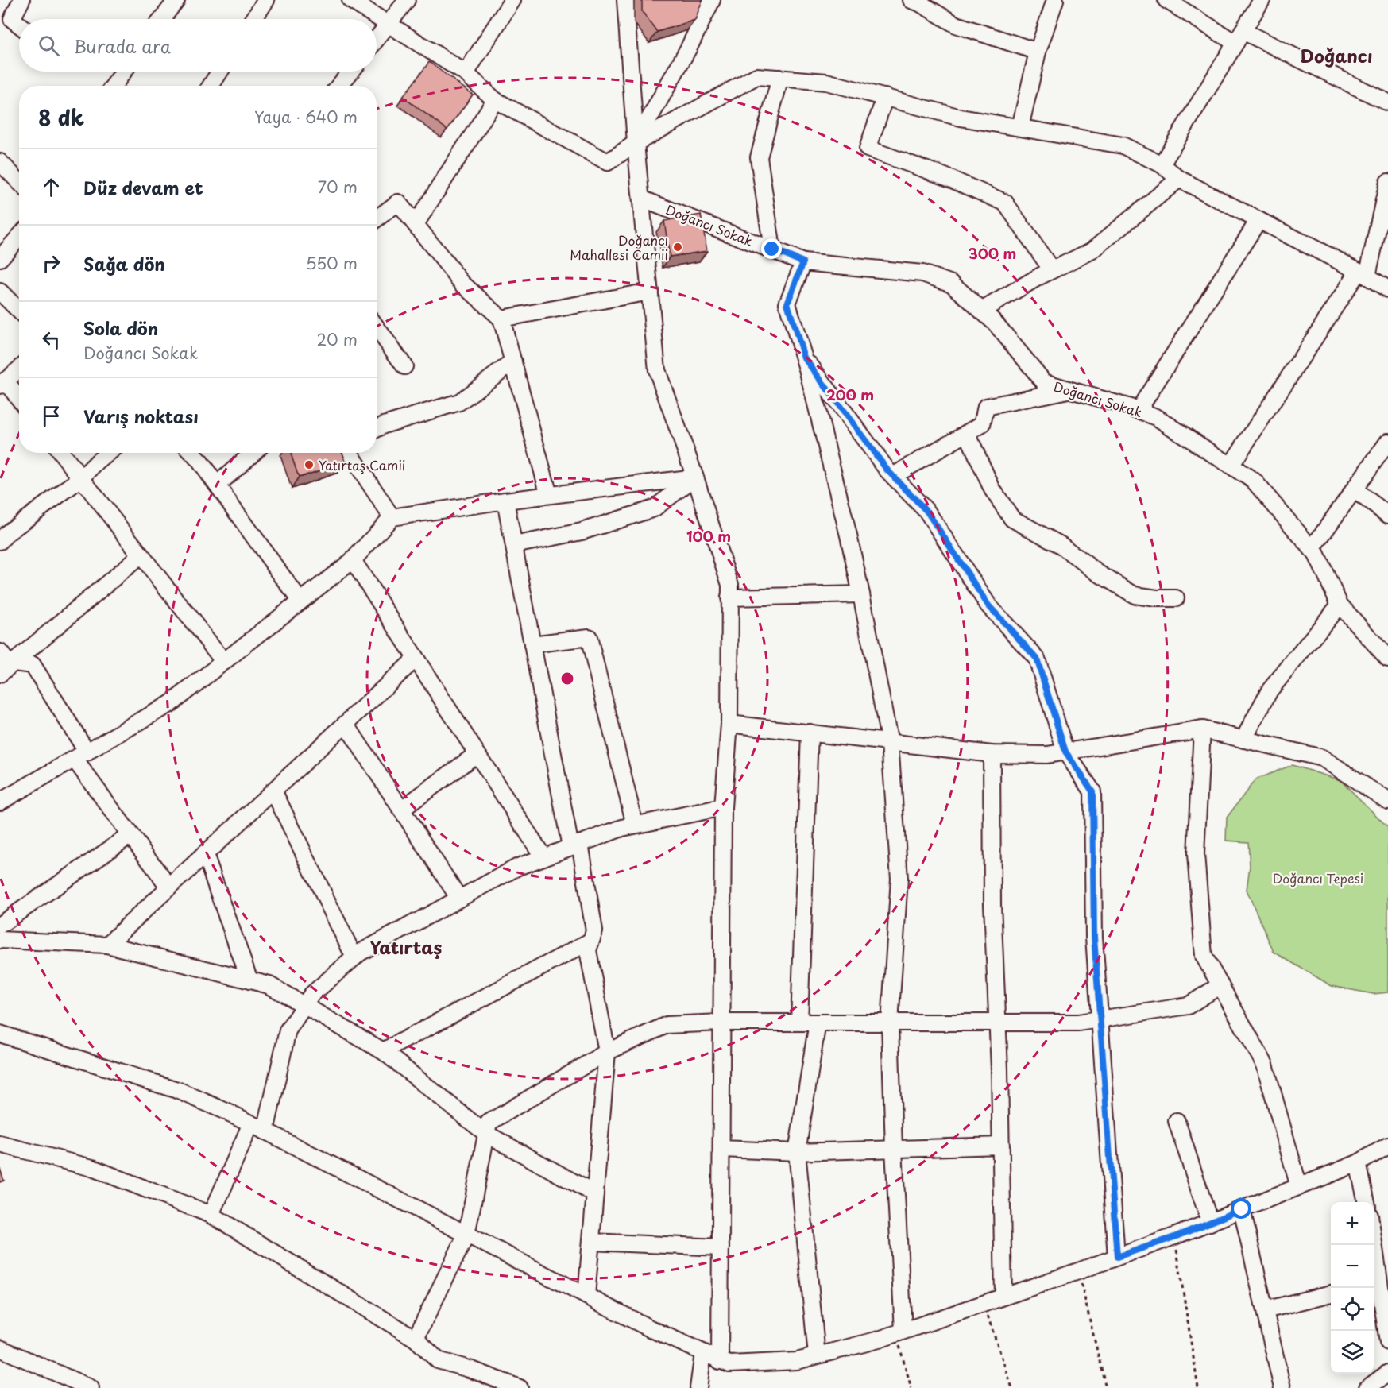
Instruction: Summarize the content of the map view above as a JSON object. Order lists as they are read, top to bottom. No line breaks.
{"streets":{"street":["Doğancı Sokak"]},"districts":["Doğancı","Yatırtaş"],"parks":["Doğancı Tepesi"],"places":["Doğancı Mahallesi Camii","Yatırtaş Camii"],"page":{"search":"Burada ara","heading":["8 dk","Yaya · 640 m"],"list":[["Düz devam et","70 m"],["Sağa dön","550 m"],["Sola dön","Doğancı Sokak","20 m"],"Varış noktası"],"map_buttons":["+","−"]},"rings":["300 m","200 m","100 m"]}
